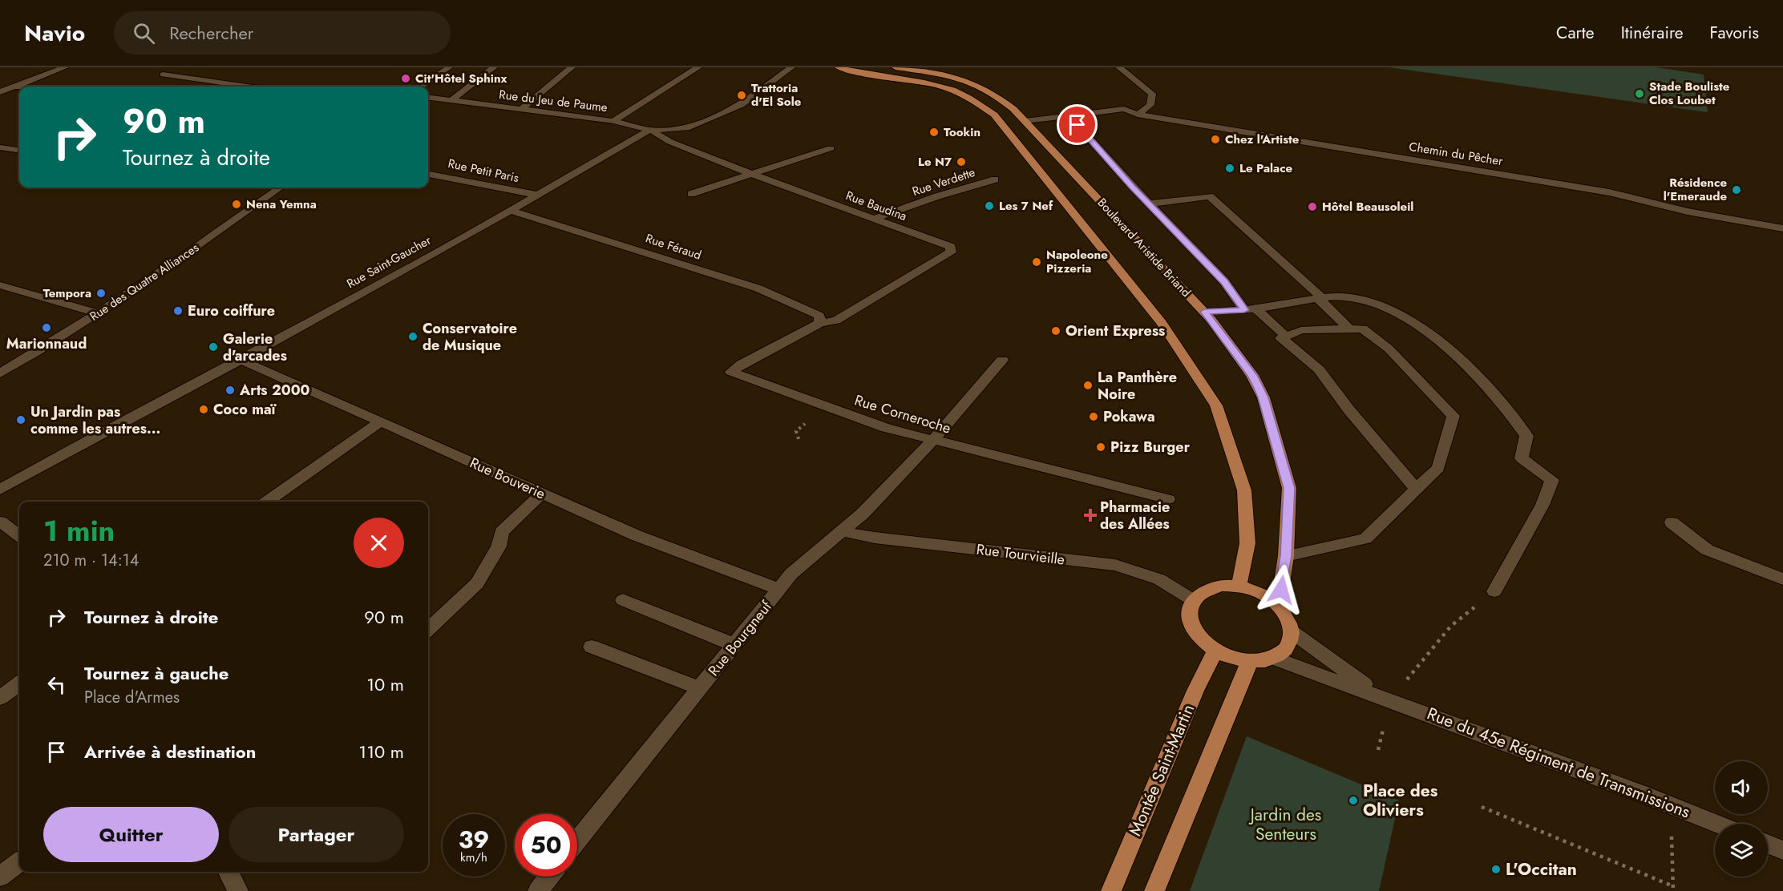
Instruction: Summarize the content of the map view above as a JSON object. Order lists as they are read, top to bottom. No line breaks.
{"streets":{"main road":["Boulevard Aristide Briand","Montée Saint-Martin"],"street":["Rue du Jeu de Paume","Chemin du Pêcher","Rue Petit Paris","Rue Verdette","Rue Baudina","Rue Féraud","Rue Saint-Gaucher","Rue des Quatre Alliances","Rue Corneroche","Rue Bouverie","Rue Tourvieille","Rue Bourgneuf","Rue du 45e Régiment de Transmissions"]},"crossings":[["Rue du Jeu de Paume","Rue Baudina"],["Rue du Jeu de Paume","Rue Saint-Gaucher"],["Rue Petit Paris","Rue Saint-Gaucher"],["Rue Verdette","Rue Baudina"],["Rue Baudina","Rue Féraud"],["Rue Baudina","Rue Saint-Gaucher"],["Rue Baudina","Rue Corneroche"],["Rue Féraud","Rue Saint-Gaucher"],["Rue Féraud","Rue Corneroche"],["Boulevard Aristide Briand","Rue Tourvieille"],["Boulevard Aristide Briand","Montée Saint-Martin"],["Rue Saint-Gaucher","Rue Bouverie"],["Rue Corneroche","Rue Bourgneuf"],["Rue Bouverie","Rue Bourgneuf"],["Rue Tourvieille","Rue Bourgneuf"],["Rue Tourvieille","Montée Saint-Martin"]],"parks":["Jardin des Senteurs"],"places":{"other":["Cit'Hôtel Sphinx","Stade Bouliste Clos Loubet","Trattoria d'El Sole","Tookin","Chez l'Artiste","Le N7","Le Palace","Résidence l'Emeraude","Nena Yemna","Les 7 Nef","Hôtel Beausoleil","Napoleone Pizzeria","Tempora","Euro coiffure","Marionnaud","Orient Express","Conservatoire de Musique","Galerie d'arcades","La Panthère Noire","Arts 2000","Coco maï","Pokawa","Un Jardin pas comme les autres...","Pizz Burger","Place des Oliviers","L'Occitan"],"health":["Pharmacie des Allées"]},"page":{"header":"Navio","search":"Rechercher","nav":["Carte","Itinéraire","Favoris"],"turn":["90 m","Tournez à droite"],"heading":["1 min","210 m · 14:14"],"list":[{"name":"Tournez à droite","value":"90 m"},{"name":"Tournez à gauche","note":"Place d'Armes","value":"10 m"},{"name":"Arrivée à destination","value":"110 m"}],"buttons":["Quitter","Partager"],"speed":"39 km/h","limit":"50"}}
